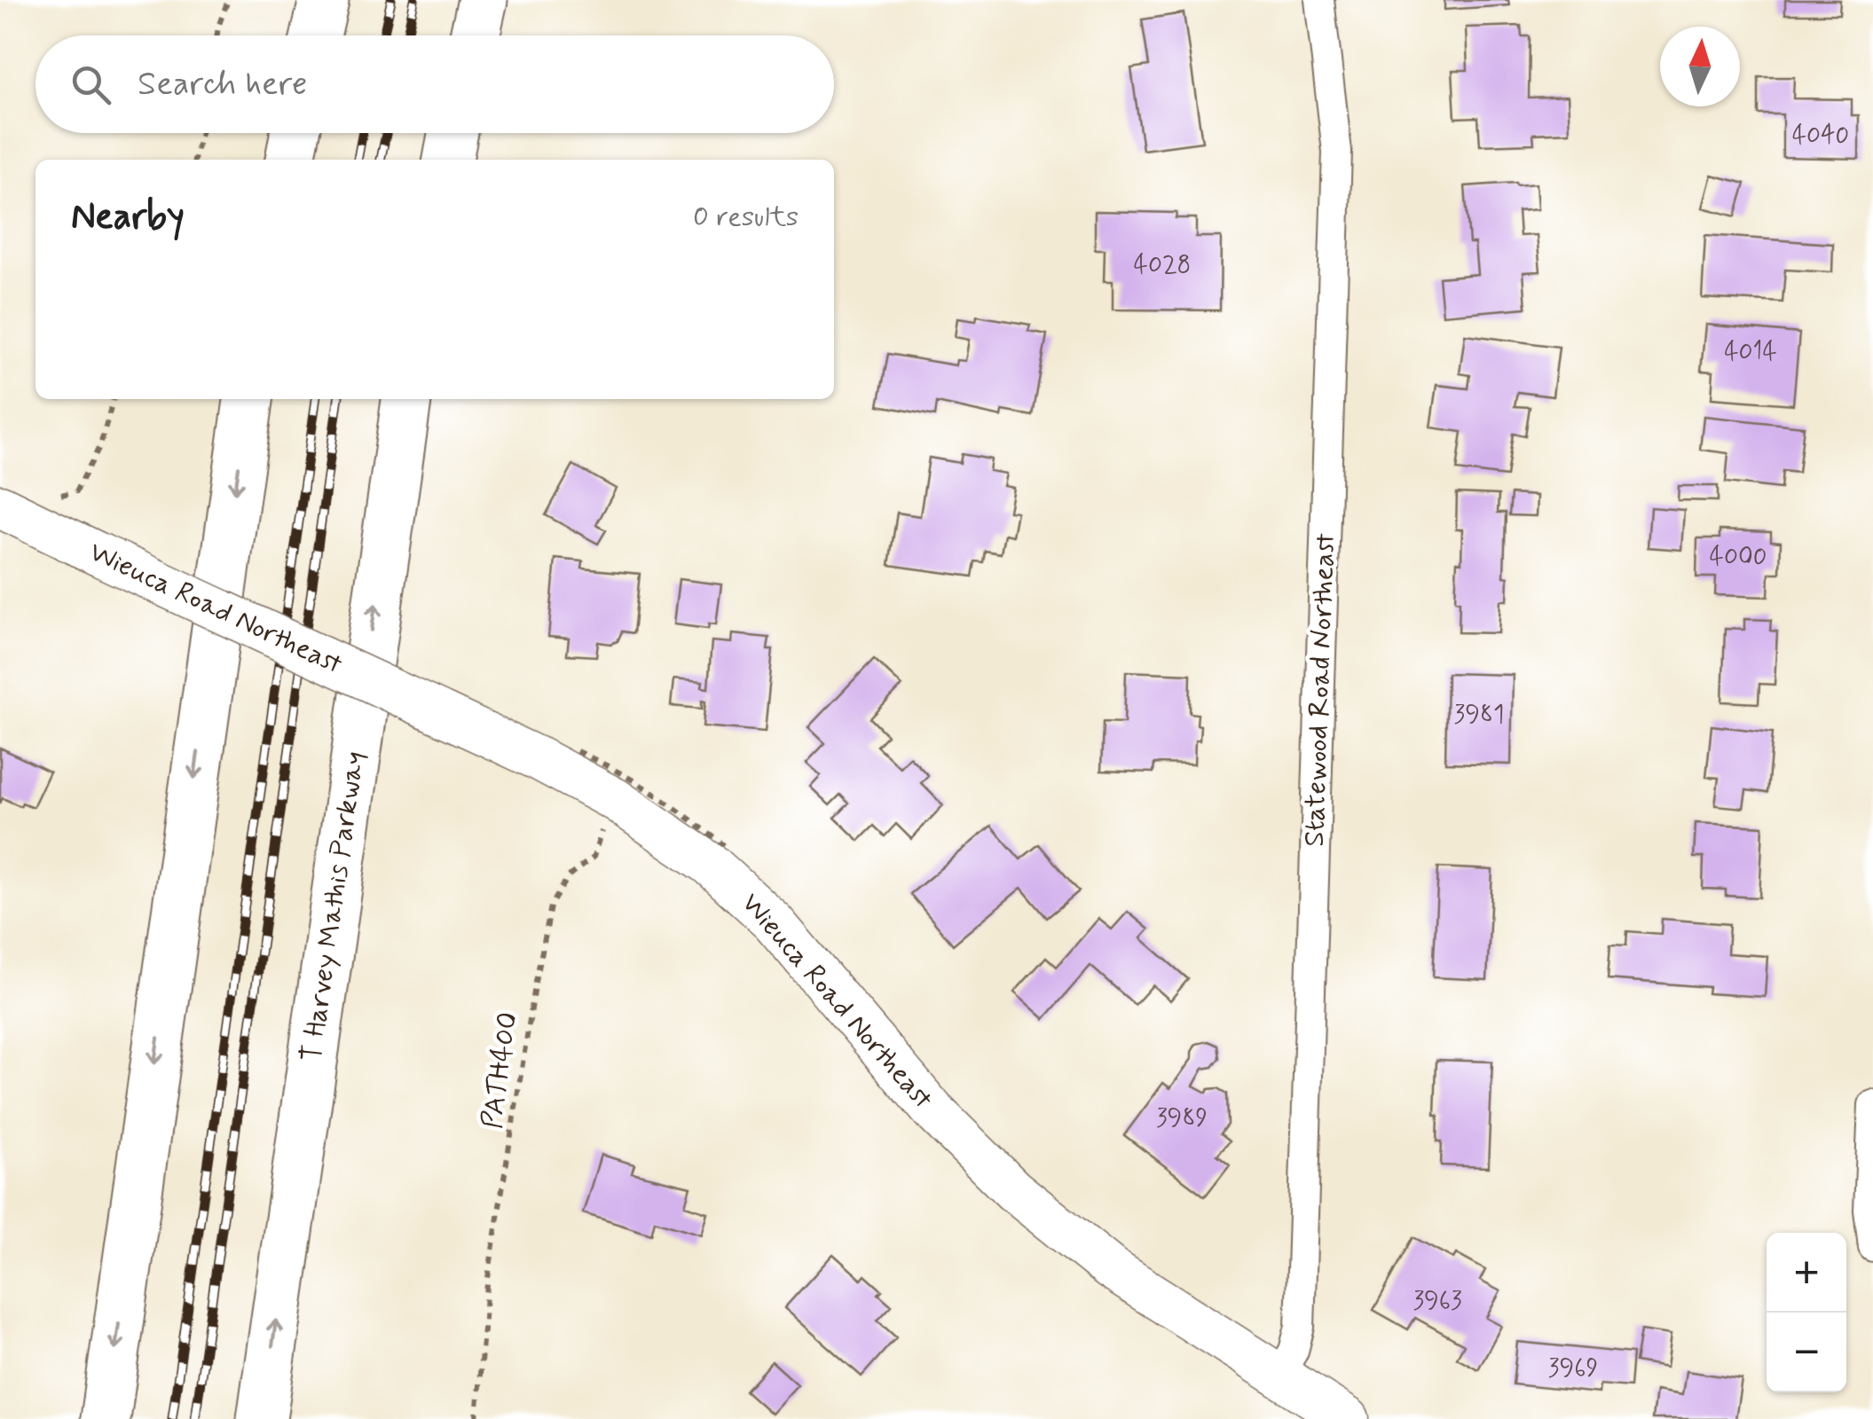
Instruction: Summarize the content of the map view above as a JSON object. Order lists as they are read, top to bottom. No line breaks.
{"streets":{"highway":["T Harvey Mathis Parkway"],"street":["Wieuca Road Northeast","Statewood Road Northeast"],"path":["PATH400"]},"crossings":[["Wieuca Road Northeast","Statewood Road Northeast"]],"house_numbers":["4040","4028","4014","4000","3981","3989","3963","3969"],"north":"top","page":{"search":"Search here","heading":["Nearby","0 results"],"map_buttons":["+","−"]}}
